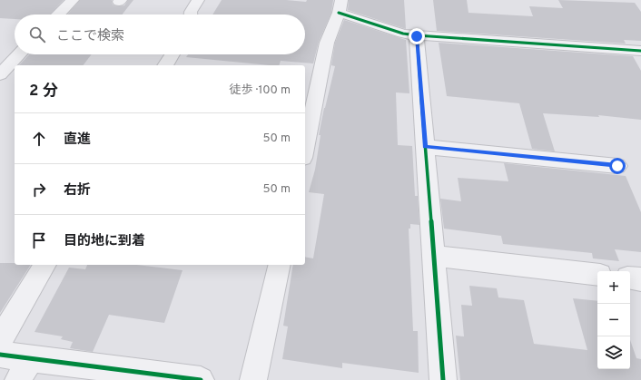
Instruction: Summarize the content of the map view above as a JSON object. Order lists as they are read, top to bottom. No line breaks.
{"page":{"search":"ここで検索","heading":["2 分","徒歩 · 100 m"],"list":[["直進","50 m"],["右折","50 m"],"目的地に到着"],"map_buttons":["+","−"]}}
